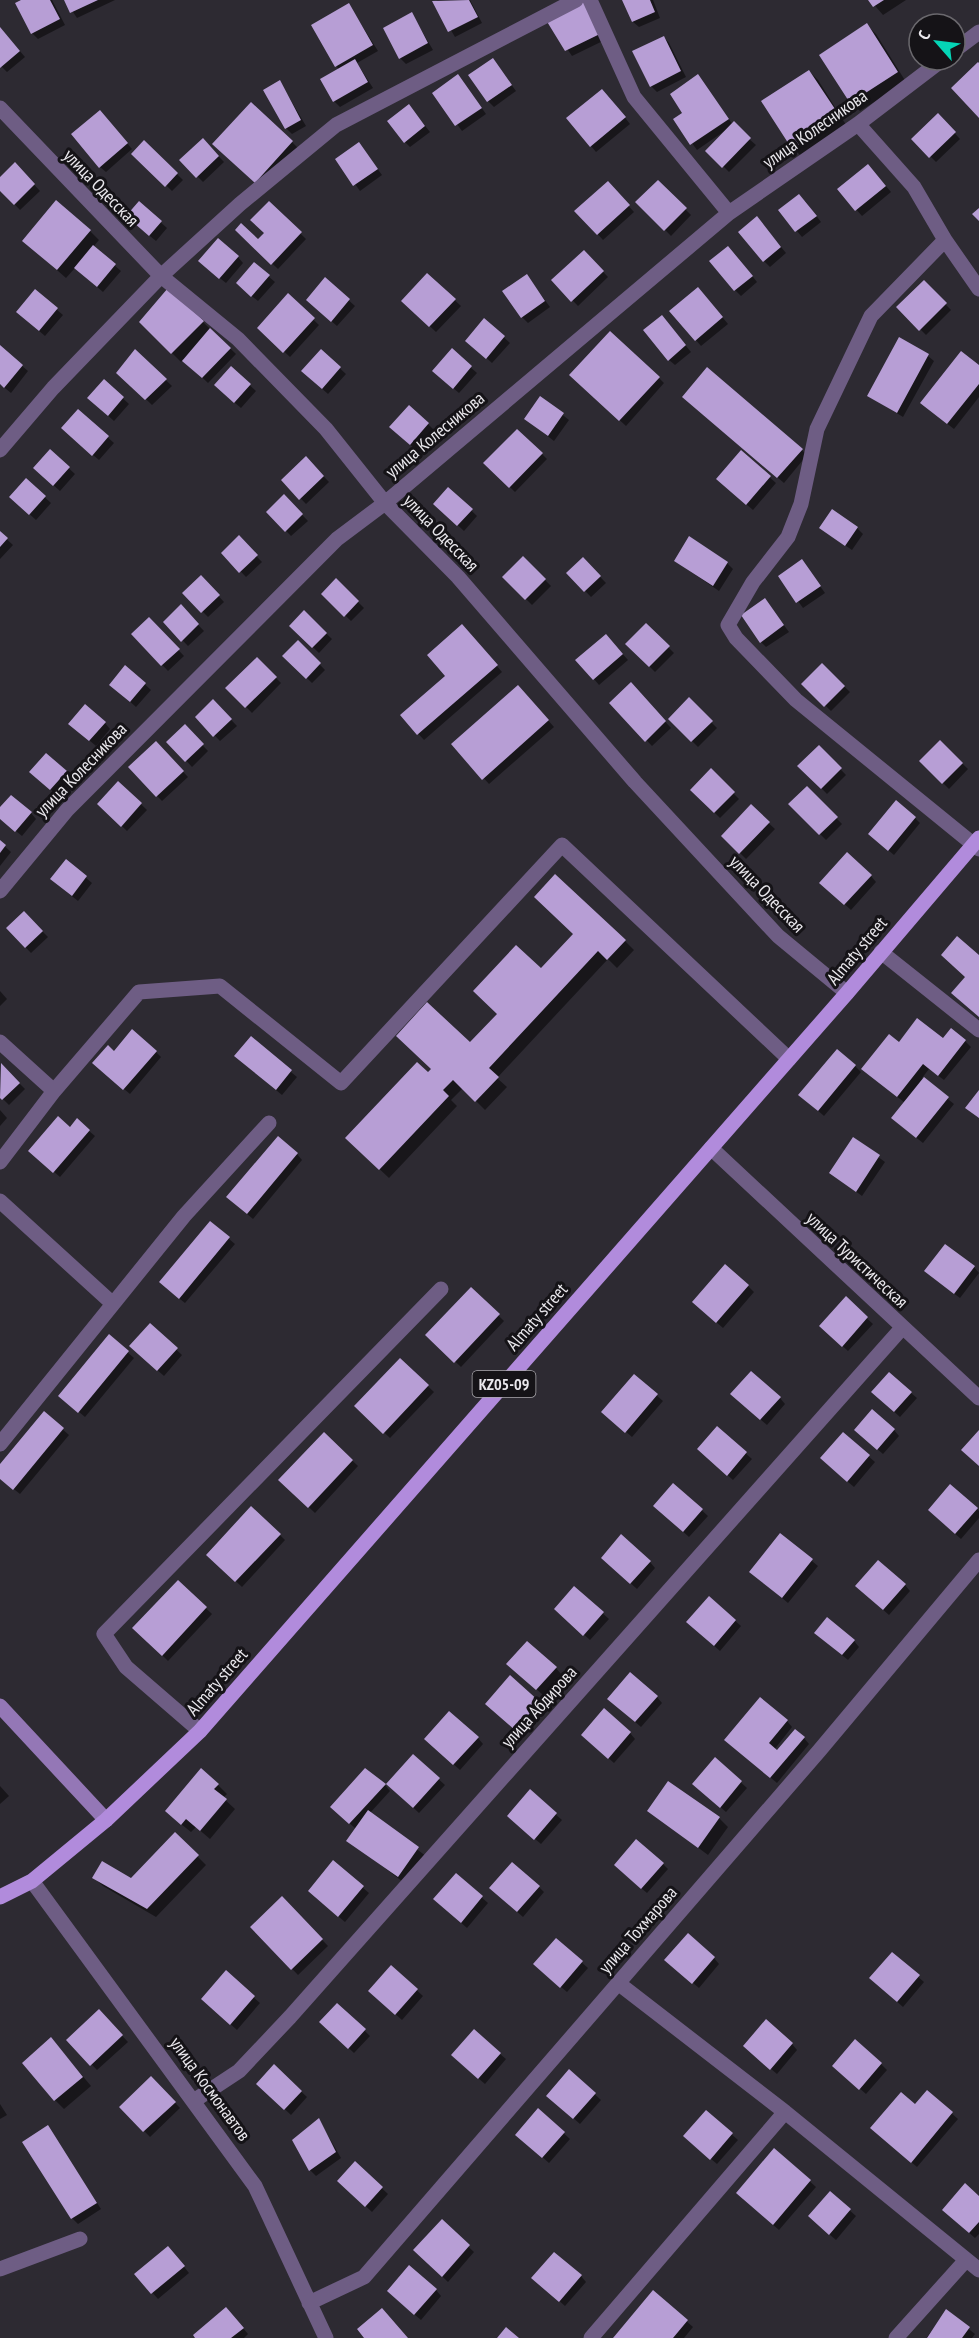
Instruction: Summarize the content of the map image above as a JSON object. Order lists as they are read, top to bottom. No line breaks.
{"streets":{"main road":["Almaty street","KZ05-09"],"street":["улица Колесникова","улица Одесская","улица Туристическая","улица Абдирова","улица Тохмарова","улица Космонавтов"]},"crossings":[["улица Колесникова","улица Одесская"],["улица Одесская","Almaty street"],["Almaty street","улица Туристическая"],["Almaty street","улица Космонавтов"],["улица Туристическая","улица Абдирова"],["улица Абдирова","улица Космонавтов"],["улица Тохмарова","улица Космонавтов"]],"north":"top left"}
